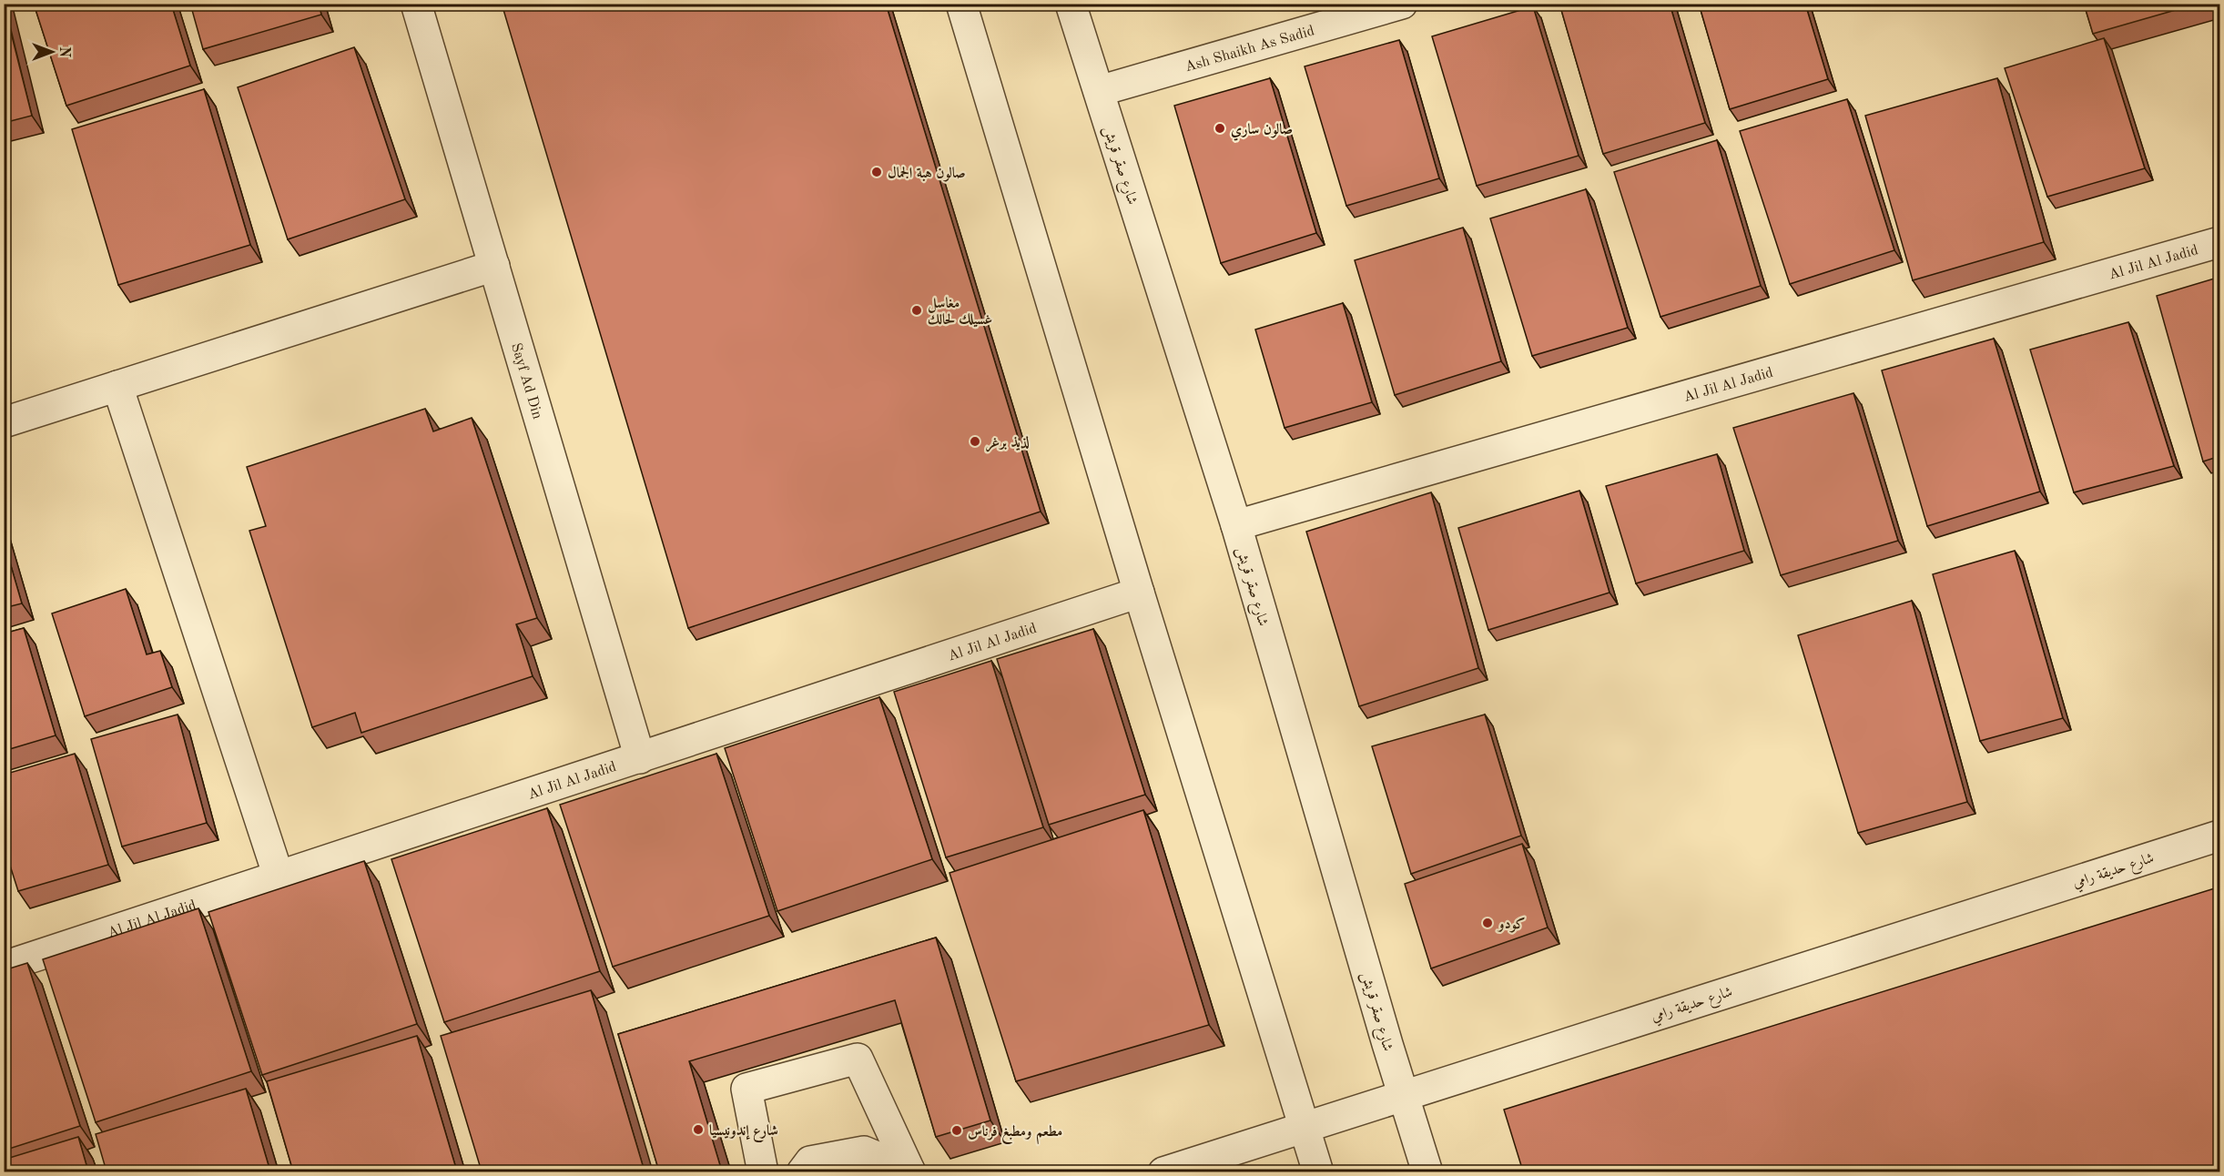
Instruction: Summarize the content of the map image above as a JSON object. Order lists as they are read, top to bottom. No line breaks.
{"streets":{"street":["Ash Shaikh As Sadid","شارع صقر قريش","Al Jil Al Jadid","Sayf Ad Din","شارع حديقة رامي"]},"crossings":[["Ash Shaikh As Sadid","شارع صقر قريش"],["شارع صقر قريش","Al Jil Al Jadid"],["شارع صقر قريش","شارع حديقة رامي"],["Al Jil Al Jadid","Sayf Ad Din"]],"places":["صالون ساري","صالون هبة الجمال","مغاسل غسيلك لحالك","لذيذ برغر","كودو","شارع إندونيسيا","مطعم ومطبغ فرناس"],"north":"right"}
